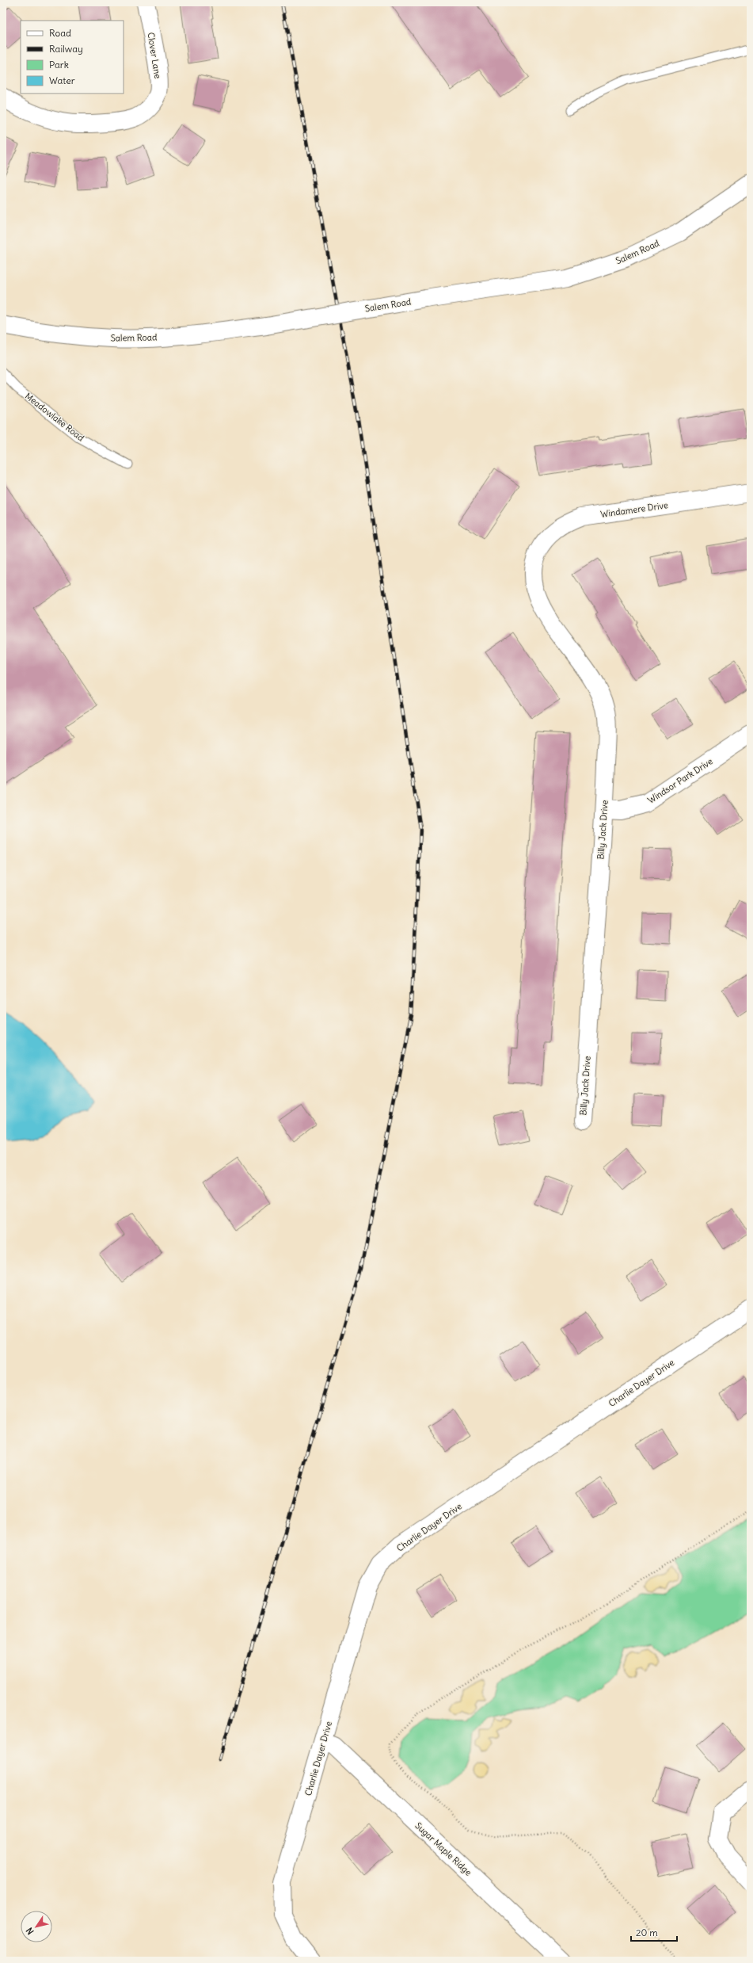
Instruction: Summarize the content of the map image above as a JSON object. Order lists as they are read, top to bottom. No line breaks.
{"streets":{"street":["Clover Lane","Salem Road","Windamere Drive","Windsor Park Drive","Billy Jack Drive","Charlie Dayer Drive","Sugar Maple Ridge"],"lane":["Meadowlake Road"]},"crossings":[["Windamere Drive","Billy Jack Drive"],["Windsor Park Drive","Billy Jack Drive"],["Charlie Dayer Drive","Sugar Maple Ridge"]],"legend":["Road","Railway","Park","Water"],"scale_bar":"20 m","north":"bottom left"}
